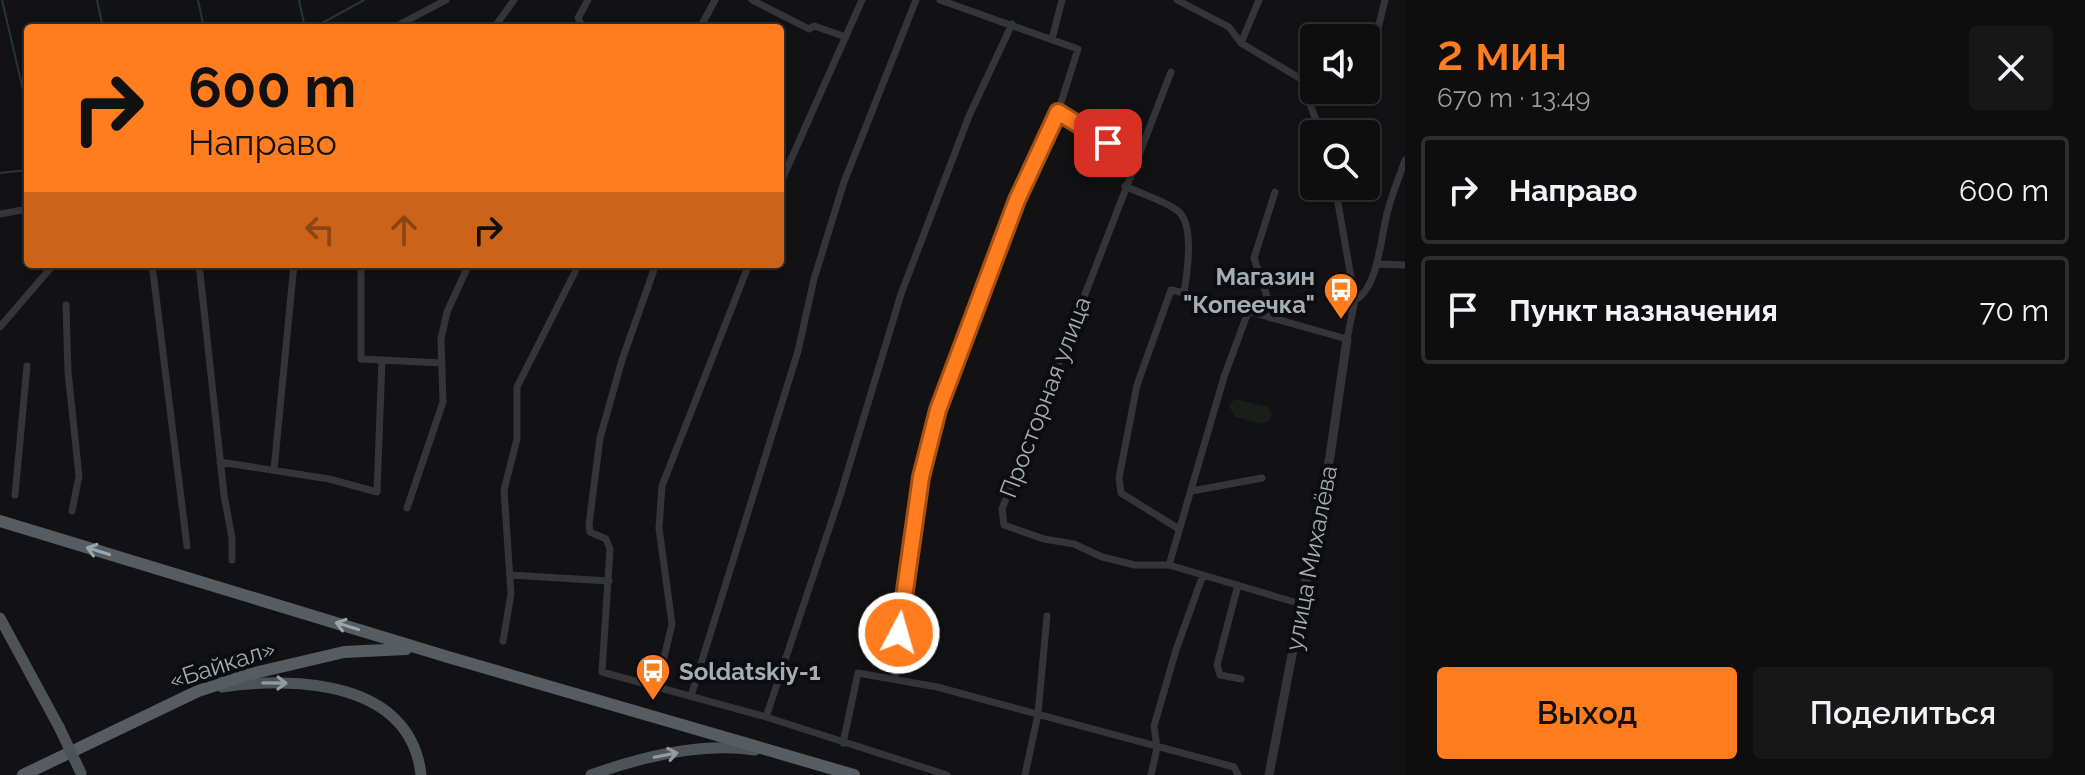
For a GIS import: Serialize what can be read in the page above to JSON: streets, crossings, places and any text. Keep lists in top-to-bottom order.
{
  "streets": {
    "highway": ["«Байкал»"],
    "street": ["Просторная улица", "улица Михалёва"]
  },
  "crossings": [
    ["Просторная улица", "улица Михалёва"]
  ],
  "places": {
    "bus stop": ["Магазин \"Копеечка\"", "Soldatskiy-1"]
  },
  "page": {
    "heading": ["2 мин", "670 m · 13:49"],
    "turn": ["600 m", "Направо"],
    "list": [
      {
        "name": "Направо",
        "value": "600 m"
      },
      {
        "name": "Пункт назначения",
        "value": "70 m"
      }
    ],
    "buttons": ["Выход", "Поделиться"]
  }
}
